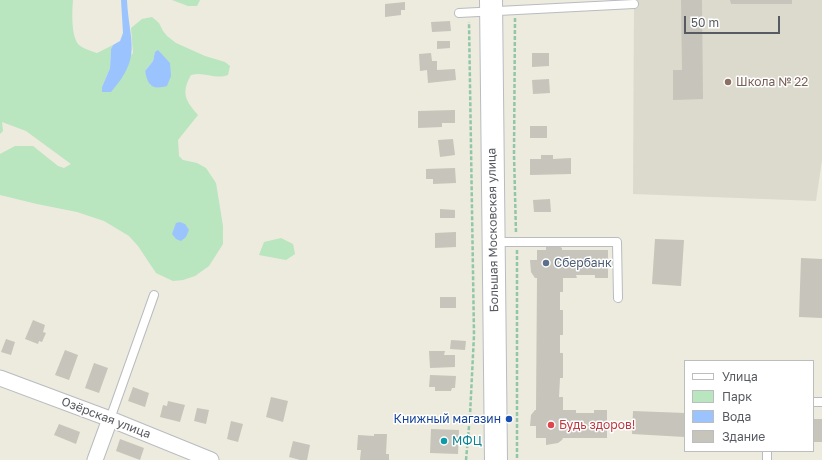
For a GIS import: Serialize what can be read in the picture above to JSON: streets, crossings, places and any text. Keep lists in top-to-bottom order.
{
  "streets": {
    "main road": ["Большая Московская улица"],
    "street": ["Озёрская улица"]
  },
  "places": [
    "Школа № 22",
    "Сбербанк",
    "Книжный магазин",
    "Будь здоров!",
    "МФЦ"
  ],
  "legend": [
    "Улица",
    "Парк",
    "Вода",
    "Здание"
  ],
  "scale_bar": "50 m"
}
